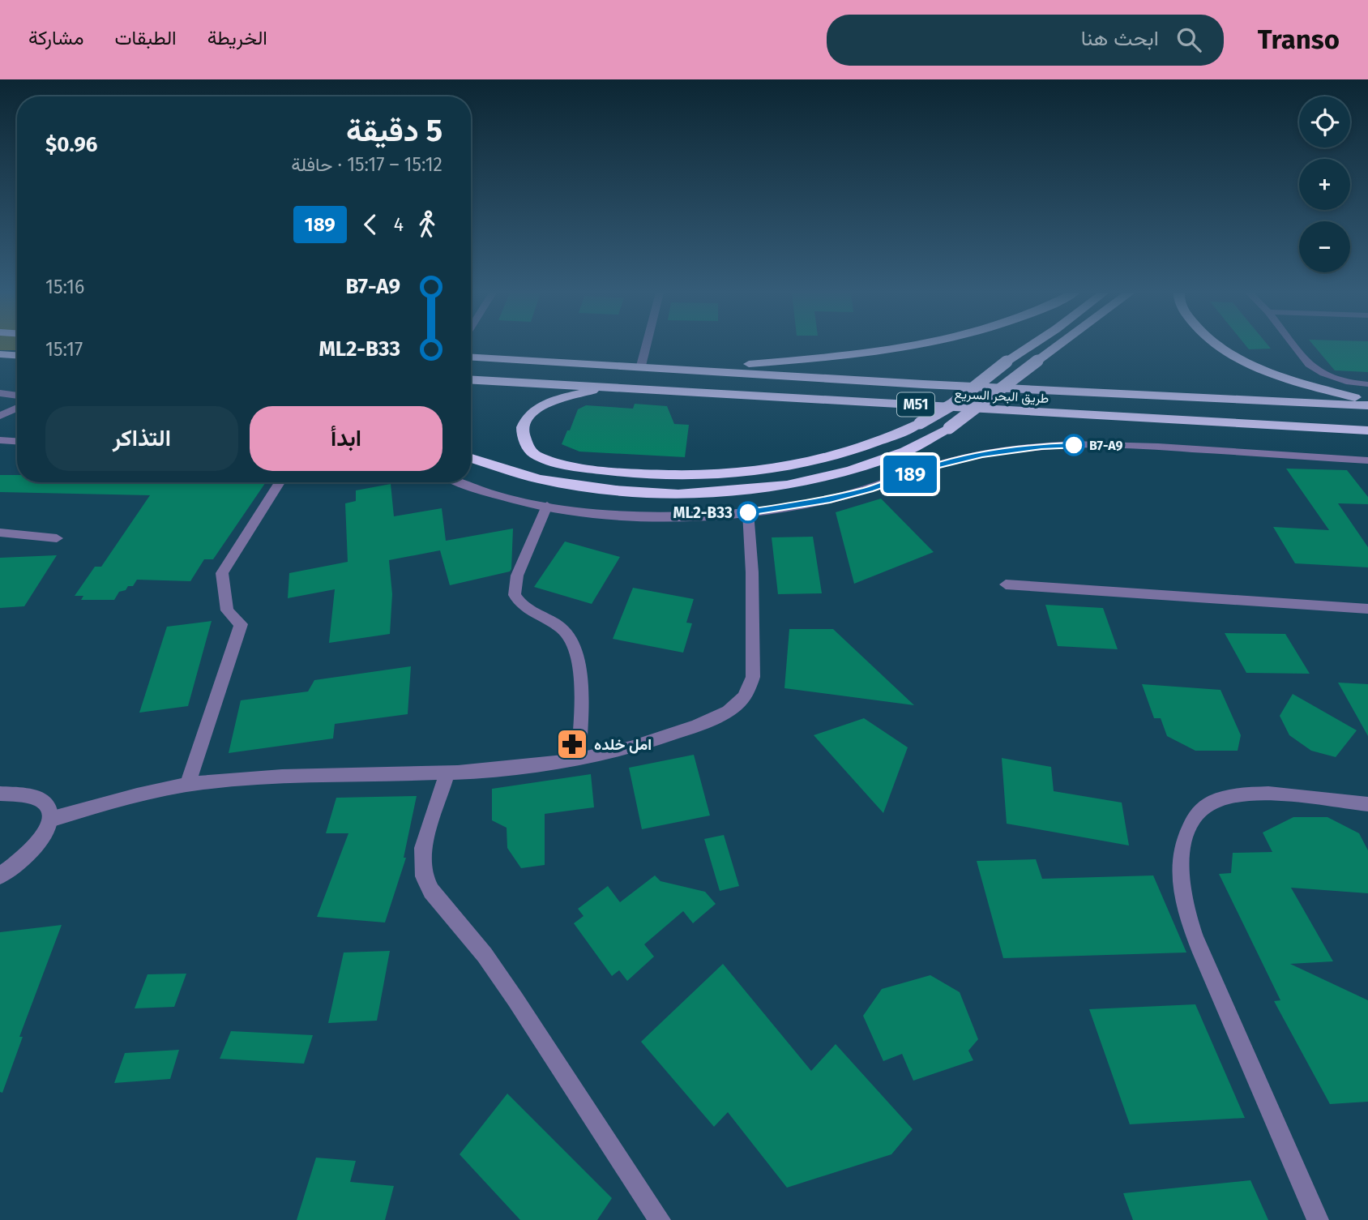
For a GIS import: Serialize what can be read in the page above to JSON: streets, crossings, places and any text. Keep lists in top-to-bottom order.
{
  "streets": {
    "highway": ["طريق البحر السريع", "M51"]
  },
  "places": {
    "other": ["B7-A9", "ML2-B33"],
    "pharmacy": ["امل خلده"]
  },
  "lines": ["bus line 189"],
  "page": {
    "header": "Transo",
    "search": "ابحث هنا",
    "nav": ["الخريطة", "الطبقات", "مشاركة"],
    "on_map": "189",
    "map_buttons": ["+", "−"],
    "heading": ["5 دقيقة", "15:12 – 15:17 · حافلة", "$0.96"],
    "legs": ["4", "189"],
    "list": [
      {
        "name": "B7-A9",
        "value": "15:16"
      },
      {
        "name": "ML2-B33",
        "value": "15:17"
      }
    ],
    "buttons": ["ابدأ", "التذاكر"]
  }
}
